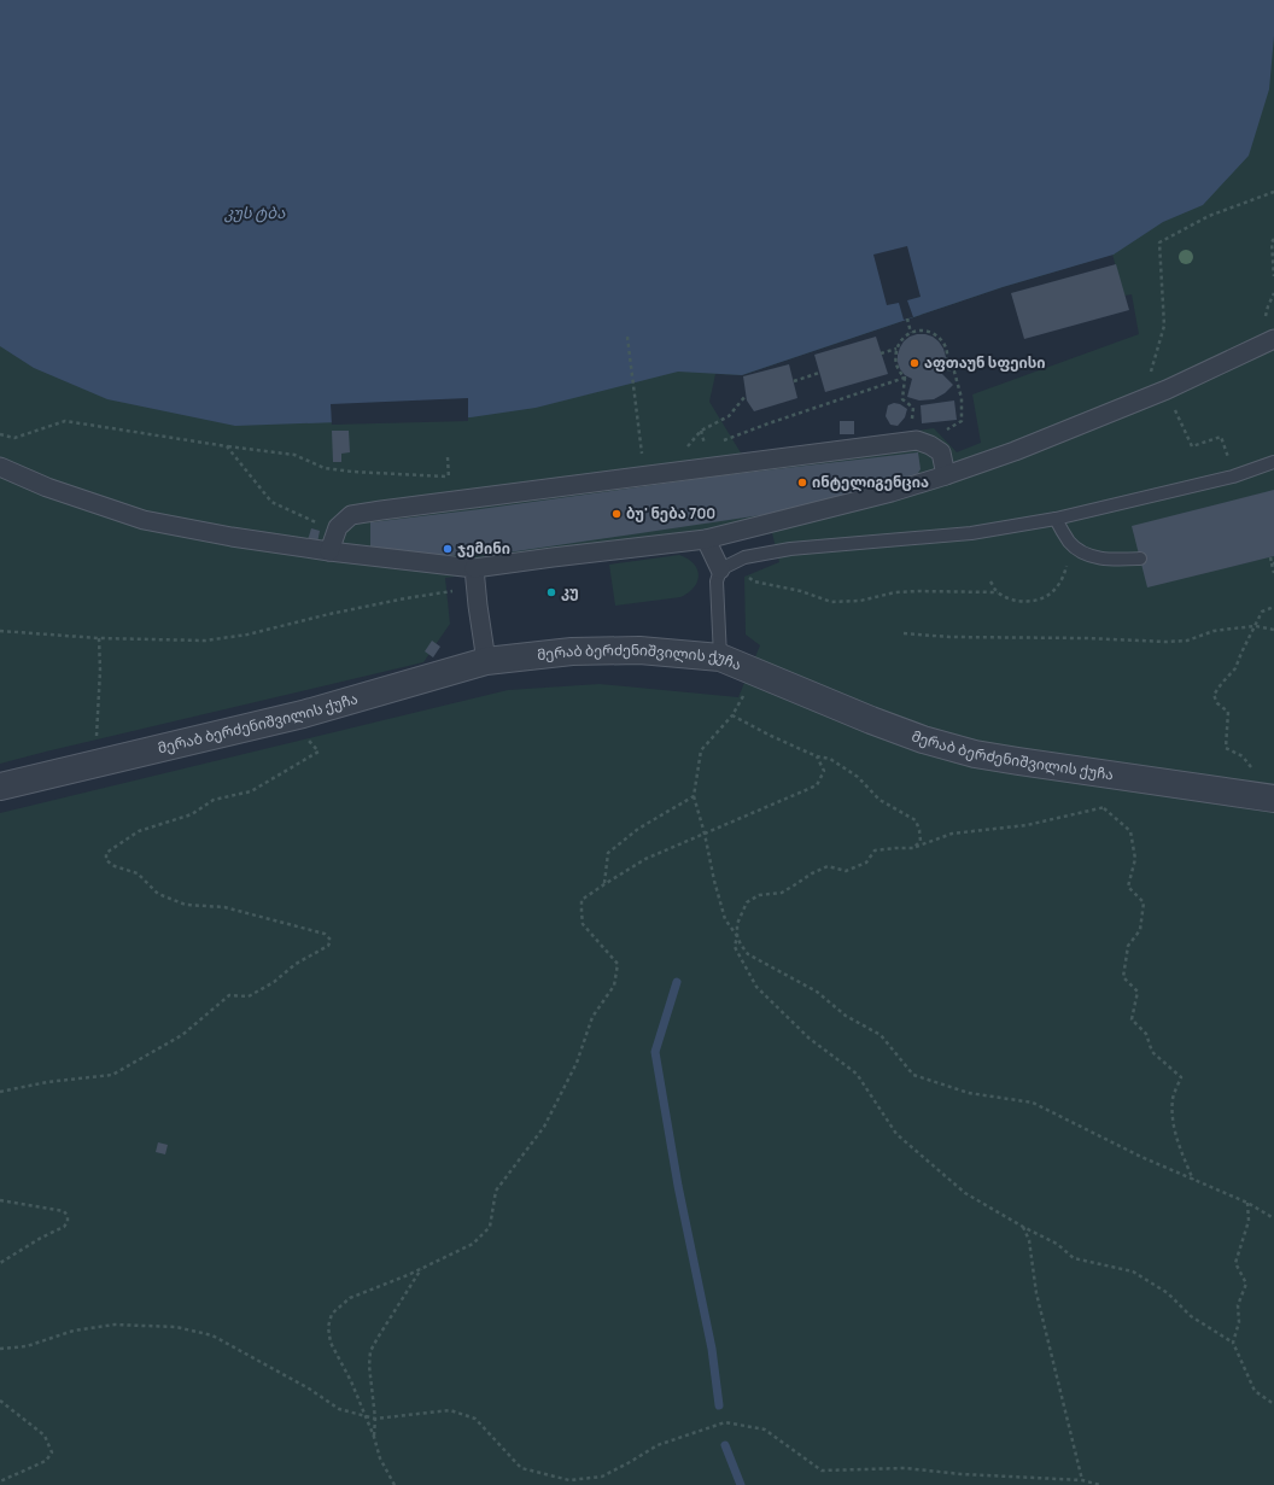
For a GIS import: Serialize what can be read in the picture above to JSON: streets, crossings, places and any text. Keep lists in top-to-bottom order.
{
  "streets": {
    "street": ["მერაბ ბერძენიშვილის ქუჩა"]
  },
  "water": ["კუს ტბა"],
  "places": [
    "აფთაუნ სფეისი",
    "ინტელიგენცია",
    "ბუ' ნება 700",
    "ჯემინი",
    "კუ"
  ]
}
